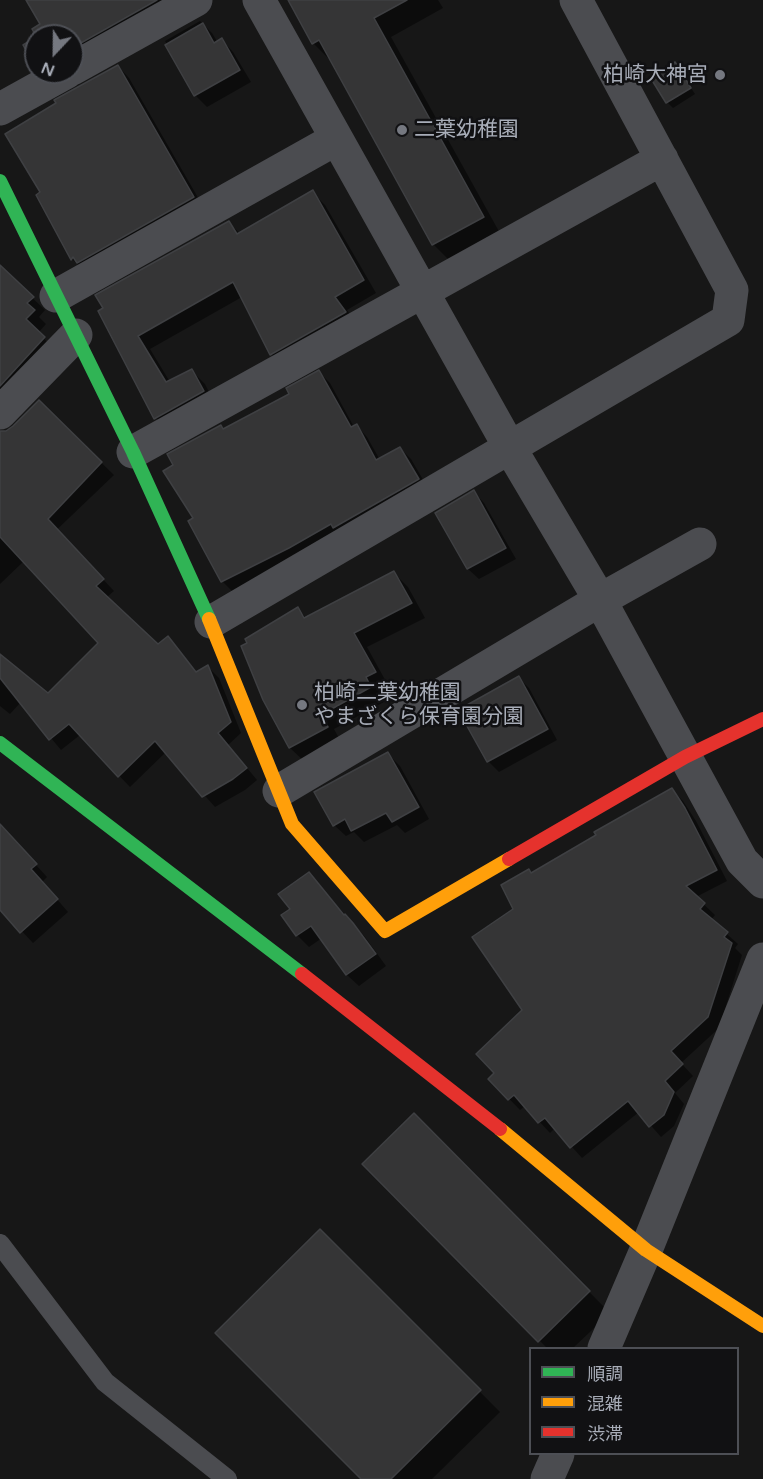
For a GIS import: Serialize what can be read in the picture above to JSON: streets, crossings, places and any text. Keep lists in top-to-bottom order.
{
  "places": ["柏崎大神宮", "二葉幼稚園", "柏崎二葉幼稚園 やまざくら保育園分園"],
  "legend": ["順調", "混雑", "渋滞"],
  "north": "bottom"
}
